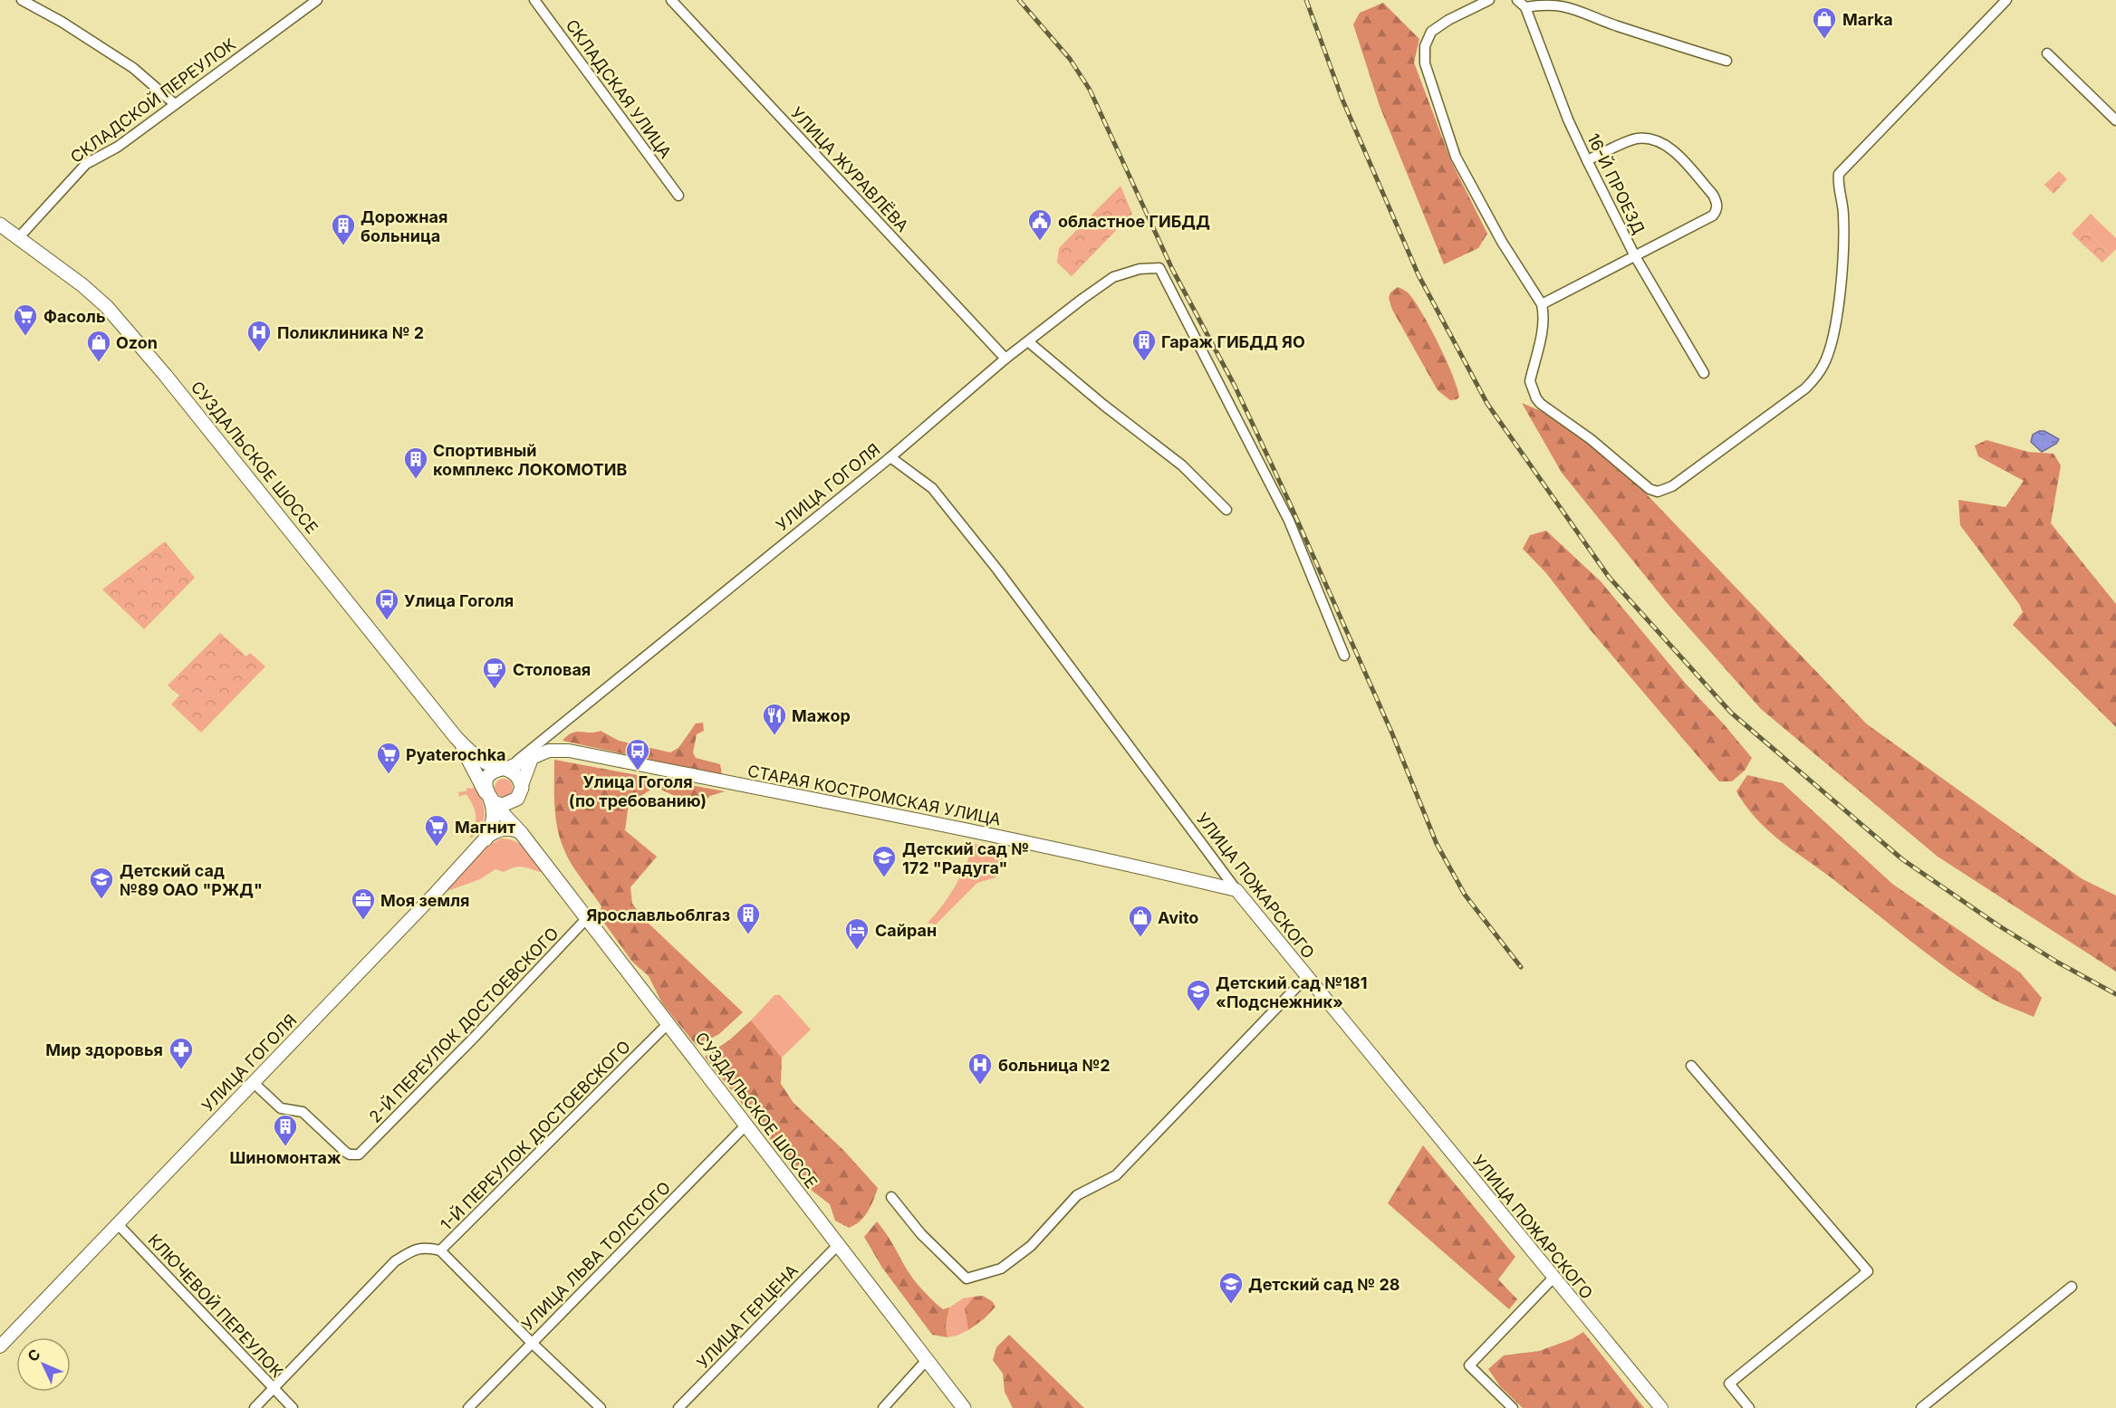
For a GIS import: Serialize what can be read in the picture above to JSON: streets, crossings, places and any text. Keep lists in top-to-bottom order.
{
  "streets": {
    "main road": ["СУЗДАЛЬСКОЕ ШОССЕ"],
    "street": [
      "СКЛАДСКАЯ УЛИЦА",
      "СКЛАДСКОЙ ПЕРЕУЛОК",
      "УЛИЦА ЖУРАВЛЁВА",
      "16-Й ПРОЕЗД",
      "УЛИЦА ГОГОЛЯ",
      "СТАРАЯ КОСТРОМСКАЯ УЛИЦА",
      "УЛИЦА ПОЖАРСКОГО",
      "2-Й ПЕРЕУЛОК ДОСТОЕВСКОГО",
      "1-Й ПЕРЕУЛОК ДОСТОЕВСКОГО",
      "УЛИЦА ЛЬВА ТОЛСТОГО",
      "КЛЮЧЕВОЙ ПЕРЕУЛОК",
      "УЛИЦА ГЕРЦЕНА"
    ]
  },
  "crossings": [
    ["СКЛАДСКОЙ ПЕРЕУЛОК", "СУЗДАЛЬСКОЕ ШОССЕ"],
    ["УЛИЦА ЖУРАВЛЁВА", "УЛИЦА ГОГОЛЯ"],
    ["СУЗДАЛЬСКОЕ ШОССЕ", "УЛИЦА ГОГОЛЯ"],
    ["СУЗДАЛЬСКОЕ ШОССЕ", "СТАРАЯ КОСТРОМСКАЯ УЛИЦА"],
    ["СУЗДАЛЬСКОЕ ШОССЕ", "2-Й ПЕРЕУЛОК ДОСТОЕВСКОГО"],
    ["СУЗДАЛЬСКОЕ ШОССЕ", "1-Й ПЕРЕУЛОК ДОСТОЕВСКОГО"],
    ["СУЗДАЛЬСКОЕ ШОССЕ", "УЛИЦА ЛЬВА ТОЛСТОГО"],
    ["СУЗДАЛЬСКОЕ ШОССЕ", "УЛИЦА ГЕРЦЕНА"],
    ["УЛИЦА ГОГОЛЯ", "СТАРАЯ КОСТРОМСКАЯ УЛИЦА"],
    ["УЛИЦА ГОГОЛЯ", "УЛИЦА ПОЖАРСКОГО"],
    ["УЛИЦА ГОГОЛЯ", "2-Й ПЕРЕУЛОК ДОСТОЕВСКОГО"],
    ["УЛИЦА ГОГОЛЯ", "КЛЮЧЕВОЙ ПЕРЕУЛОК"],
    ["СТАРАЯ КОСТРОМСКАЯ УЛИЦА", "УЛИЦА ПОЖАРСКОГО"],
    ["1-Й ПЕРЕУЛОК ДОСТОЕВСКОГО", "КЛЮЧЕВОЙ ПЕРЕУЛОК"]
  ],
  "places": {
    "shop": ["Marka", "Ozon", "Avito"],
    "public building": ["областное ГИБДД"],
    "building": [
      "Дорожная больница",
      "Гараж ГИБДД ЯО",
      "Спортивный комплекс ЛОКОМОТИВ",
      "Ярославльоблгаз",
      "Шиномонтаж"
    ],
    "supermarket": ["Фасоль", "Pyaterochka", "Магнит"],
    "hospital": ["Поликлиника № 2", "больница №2"],
    "bus stop": ["Улица Гоголя", "Улица Гоголя (по требованию)"],
    "cafe": ["Столовая"],
    "restaurant": ["Мажор"],
    "school or university": [
      "Детский сад № 172 \"Радуга\"",
      "Детский сад №89 ОАО \"РЖД\"",
      "Детский сад №181 «Подснежник»",
      "Детский сад № 28"
    ],
    "office": ["Моя земля"],
    "hotel": ["Сайран"],
    "pharmacy": ["Мир здоровья"]
  },
  "north": "top left"
}
